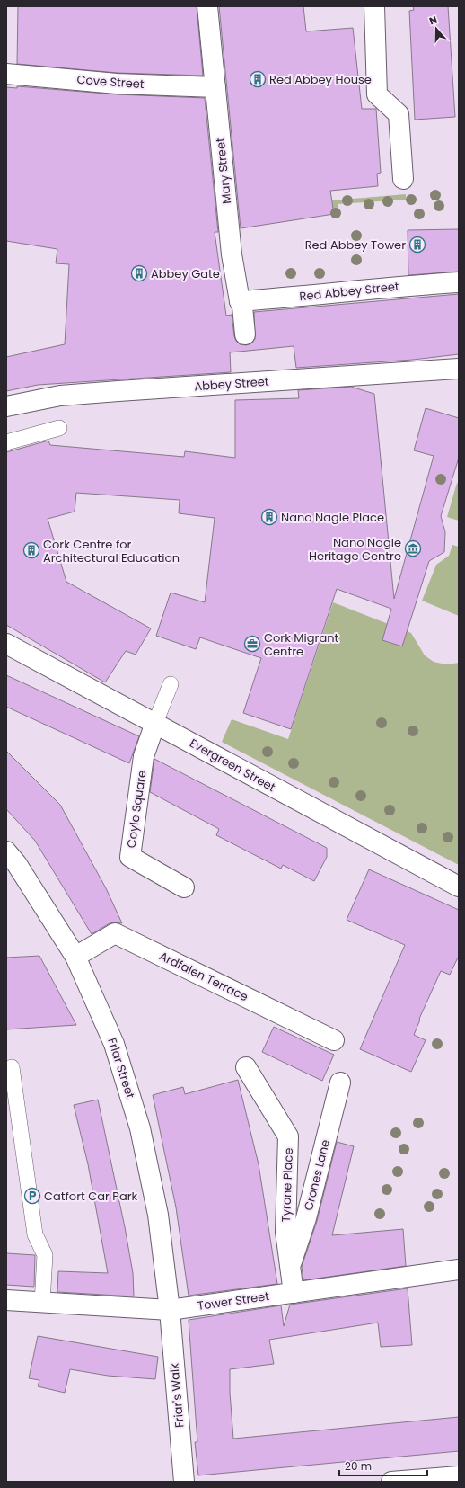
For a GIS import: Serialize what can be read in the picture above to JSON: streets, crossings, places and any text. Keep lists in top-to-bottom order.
{
  "streets": {
    "street": [
      "Cove Street",
      "Mary Street",
      "Red Abbey Street",
      "Abbey Street",
      "Evergreen Street",
      "Coyle Square",
      "Ardfalen Terrace",
      "Friar Street",
      "Crones Lane",
      "Tyrone Place",
      "Tower Street",
      "Friar's Walk"
    ]
  },
  "crossings": [
    ["Cove Street", "Mary Street"],
    ["Mary Street", "Red Abbey Street"],
    ["Evergreen Street", "Coyle Square"],
    ["Ardfalen Terrace", "Friar Street"],
    ["Friar Street", "Tower Street"],
    ["Friar Street", "Friar's Walk"],
    ["Crones Lane", "Tyrone Place"],
    ["Tyrone Place", "Tower Street"],
    ["Tower Street", "Friar's Walk"]
  ],
  "places": {
    "building": [
      "Red Abbey House",
      "Red Abbey Tower",
      "Abbey Gate",
      "Nano Nagle Place",
      "Cork Centre for Architectural Education"
    ],
    "museum": ["Nano Nagle Heritage Centre"],
    "office": ["Cork Migrant Centre"],
    "parking": ["Catfort Car Park"]
  },
  "scale_bar": "20 m",
  "north": "top"
}
